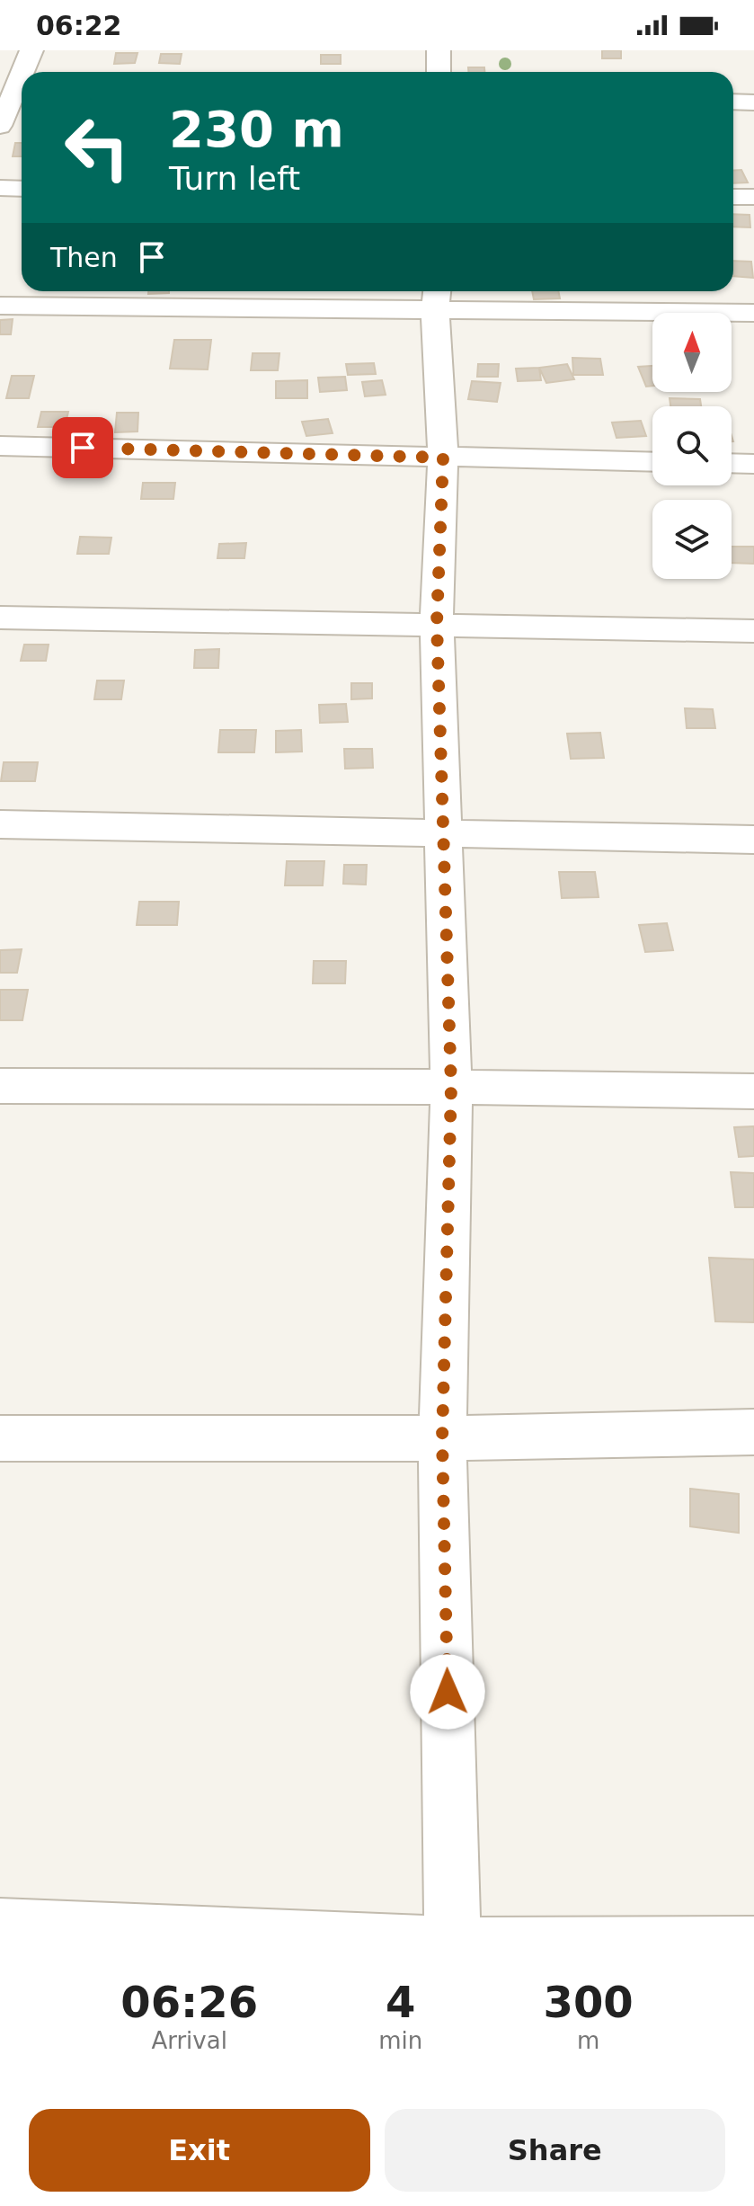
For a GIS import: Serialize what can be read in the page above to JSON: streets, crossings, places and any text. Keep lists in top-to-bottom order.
{
  "north": "top",
  "page": {
    "status": "06:22",
    "turn": ["230 m", "Turn left"],
    "then": "Then",
    "eta": [
      "06:26",
      "Arrival",
      "4",
      "min",
      "300",
      "m"
    ],
    "buttons": ["Exit", "Share"]
  }
}
